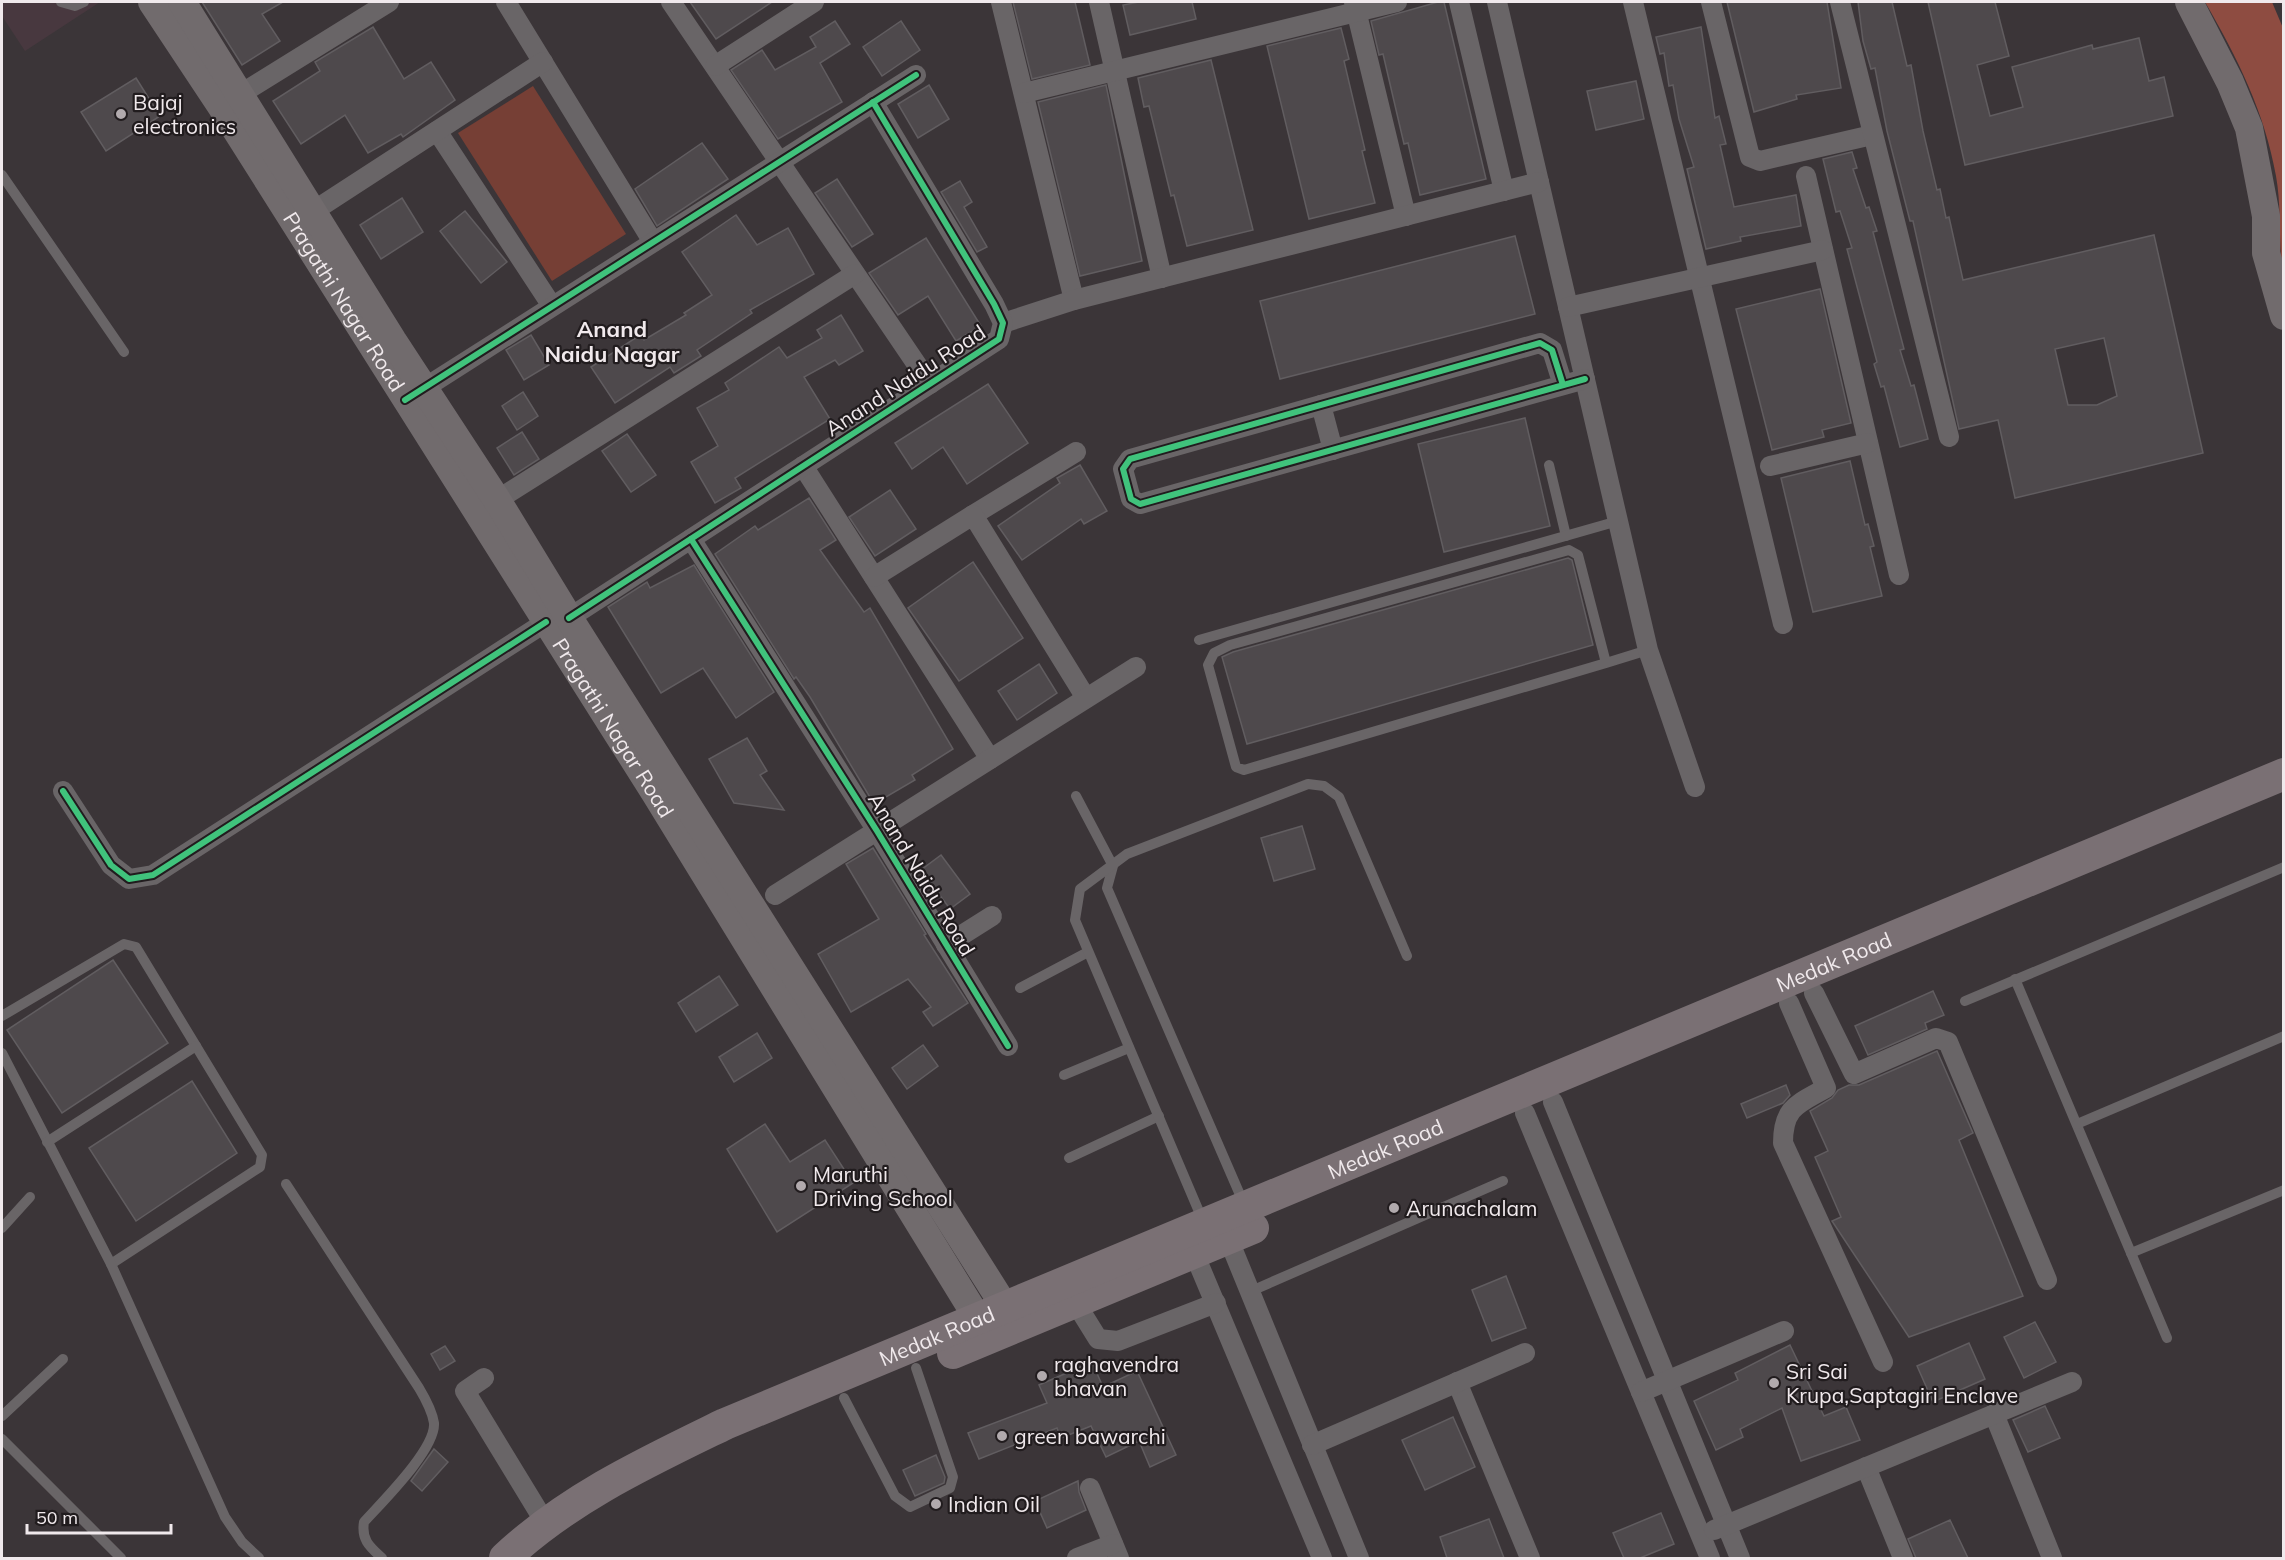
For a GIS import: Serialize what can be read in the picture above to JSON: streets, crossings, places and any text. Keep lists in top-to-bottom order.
{
  "streets": {
    "main road": ["Pragathi Nagar Road", "Medak Road"],
    "street": ["Anand Naidu Road"]
  },
  "crossings": [
    ["Pragathi Nagar Road", "Anand Naidu Road"],
    ["Pragathi Nagar Road", "Medak Road"]
  ],
  "districts": ["Anand Naidu Nagar"],
  "places": [
    "Bajaj electronics",
    "Maruthi Driving School",
    "Arunachalam",
    "raghavendra bhavan",
    "Sri Sai Krupa,Saptagiri Enclave",
    "green bawarchi",
    "Indian Oil"
  ],
  "scale_bar": "50 m"
}
